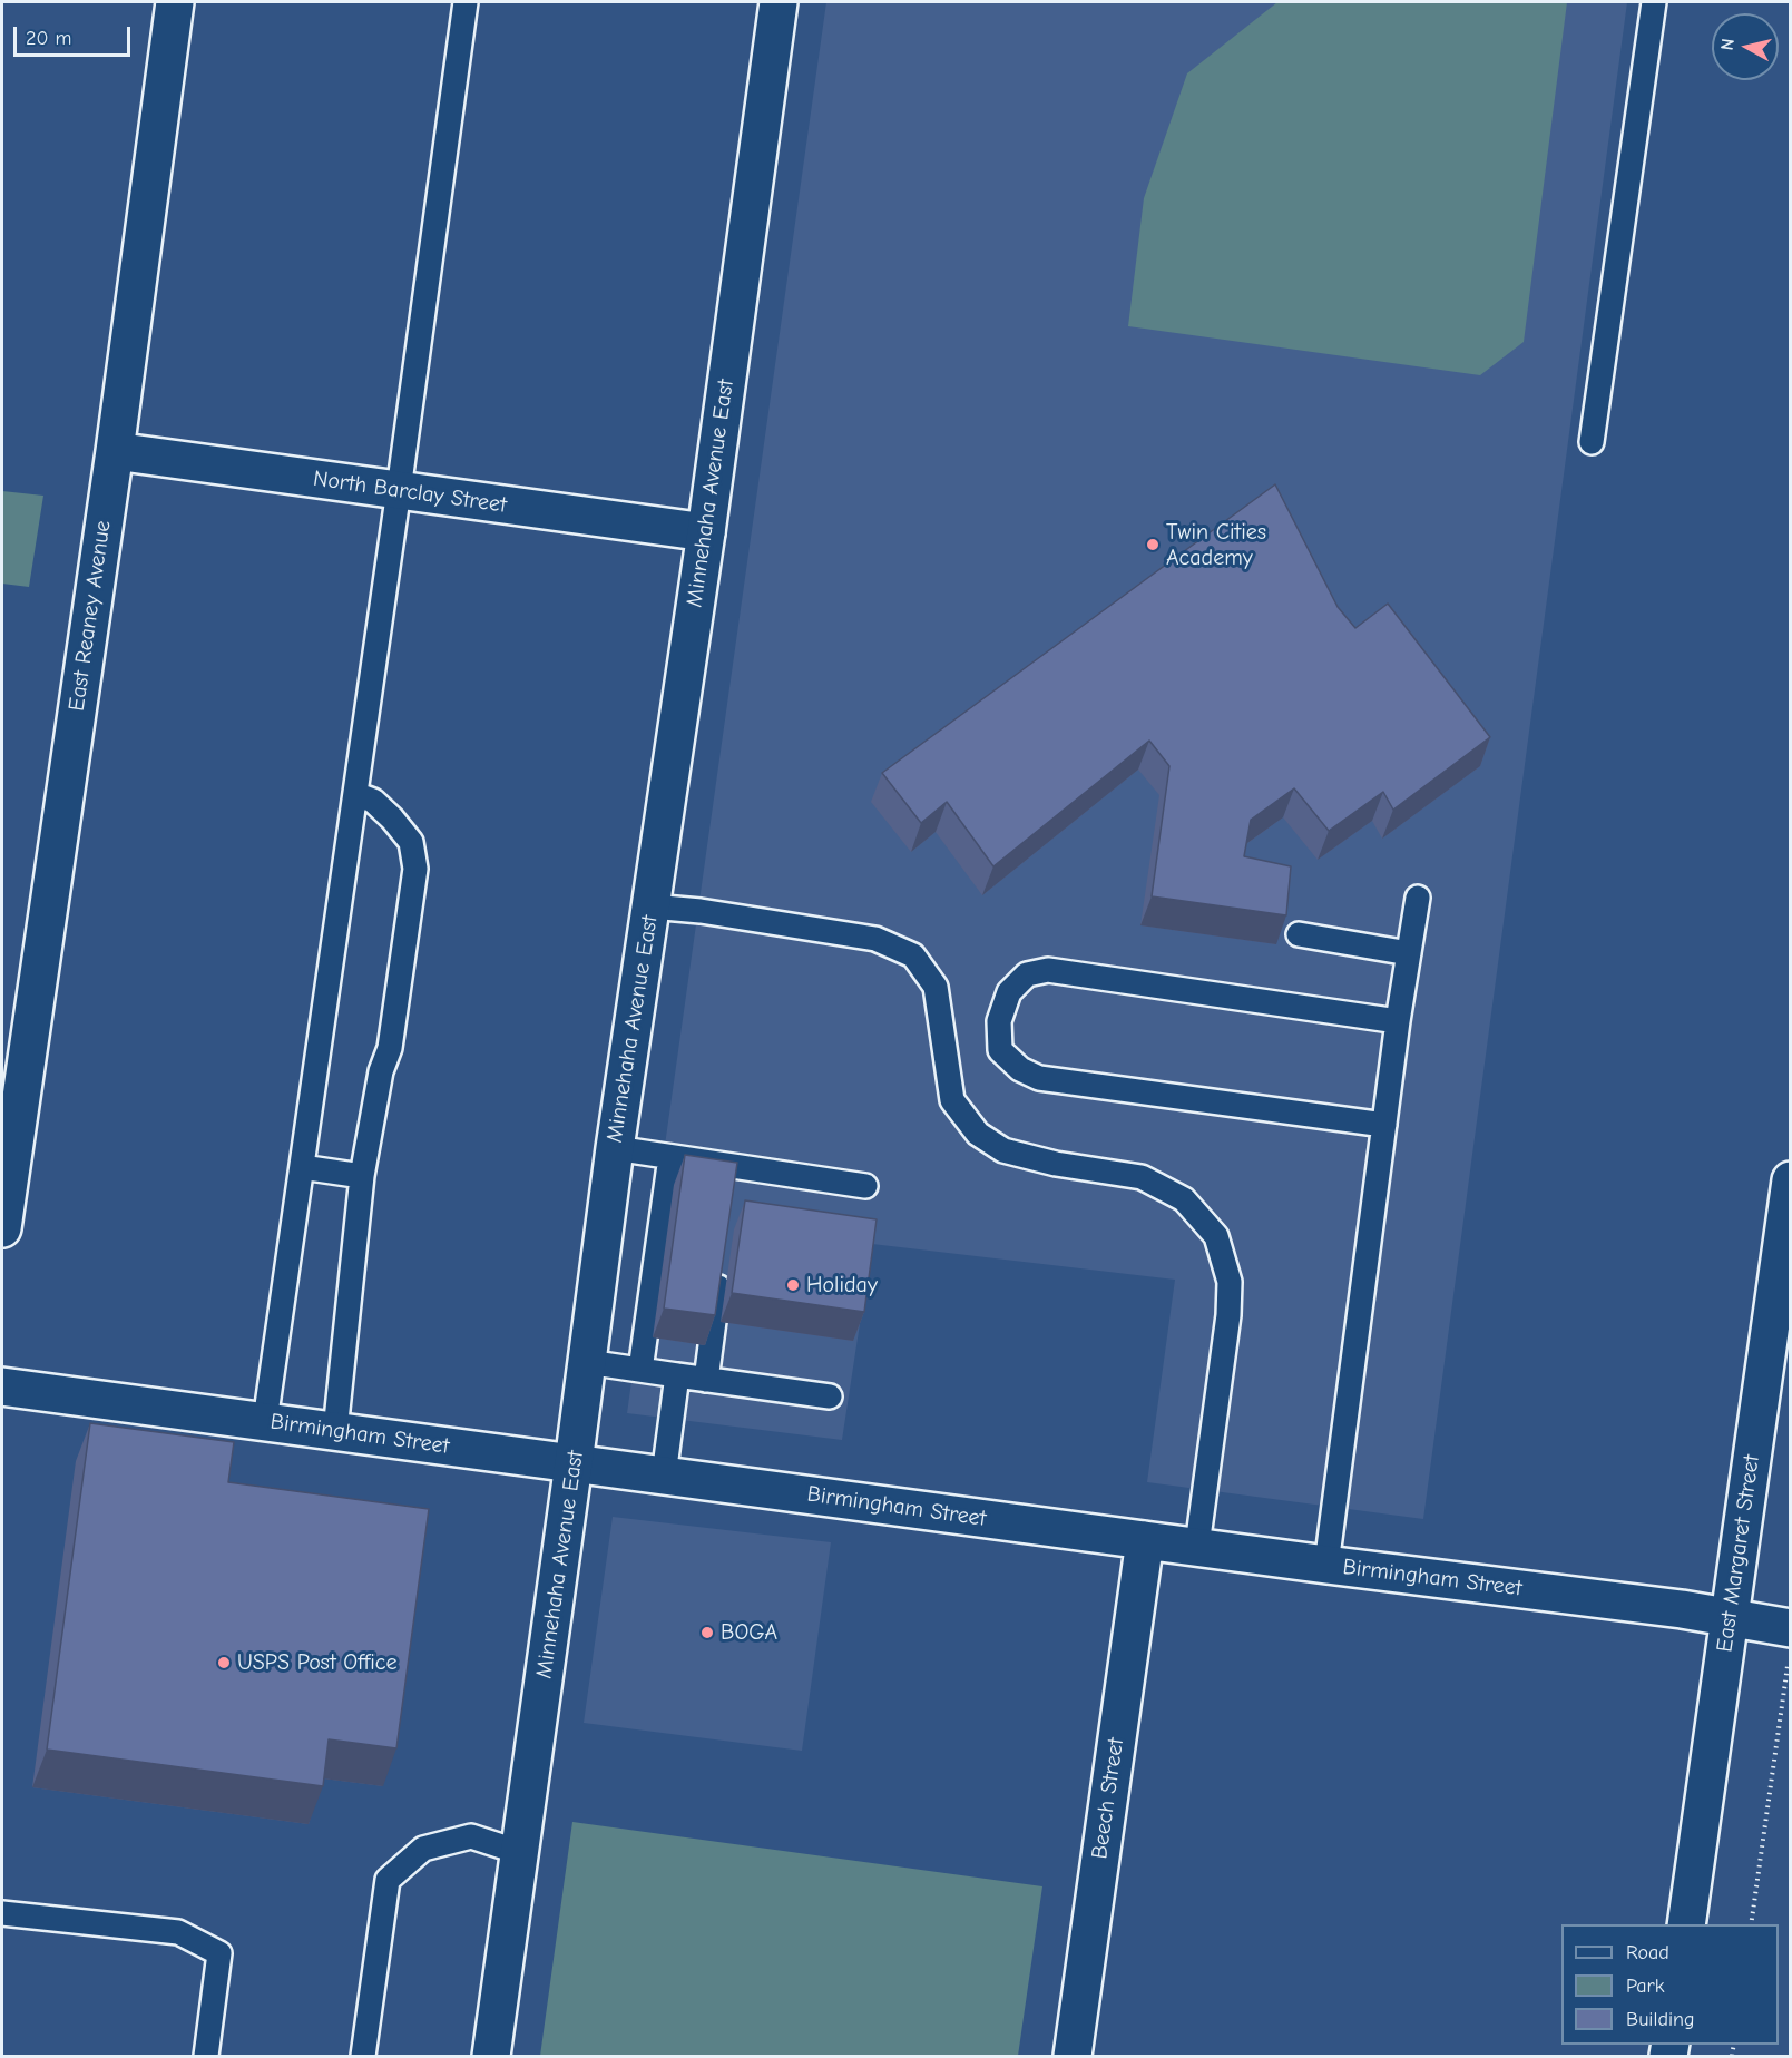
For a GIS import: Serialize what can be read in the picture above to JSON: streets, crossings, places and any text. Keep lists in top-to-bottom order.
{
  "streets": {
    "street": [
      "North Barclay Street",
      "Minnehaha Avenue East",
      "East Reaney Avenue",
      "Birmingham Street",
      "East Margaret Street",
      "Beech Street"
    ]
  },
  "crossings": [
    ["North Barclay Street", "Minnehaha Avenue East"],
    ["North Barclay Street", "East Reaney Avenue"],
    ["Minnehaha Avenue East", "Birmingham Street"],
    ["Birmingham Street", "East Margaret Street"],
    ["Birmingham Street", "Beech Street"]
  ],
  "places": [
    "Twin Cities Academy",
    "Holiday",
    "BOGA",
    "USPS Post Office"
  ],
  "legend": ["Road", "Park", "Building"],
  "scale_bar": "20 m",
  "north": "left"
}
